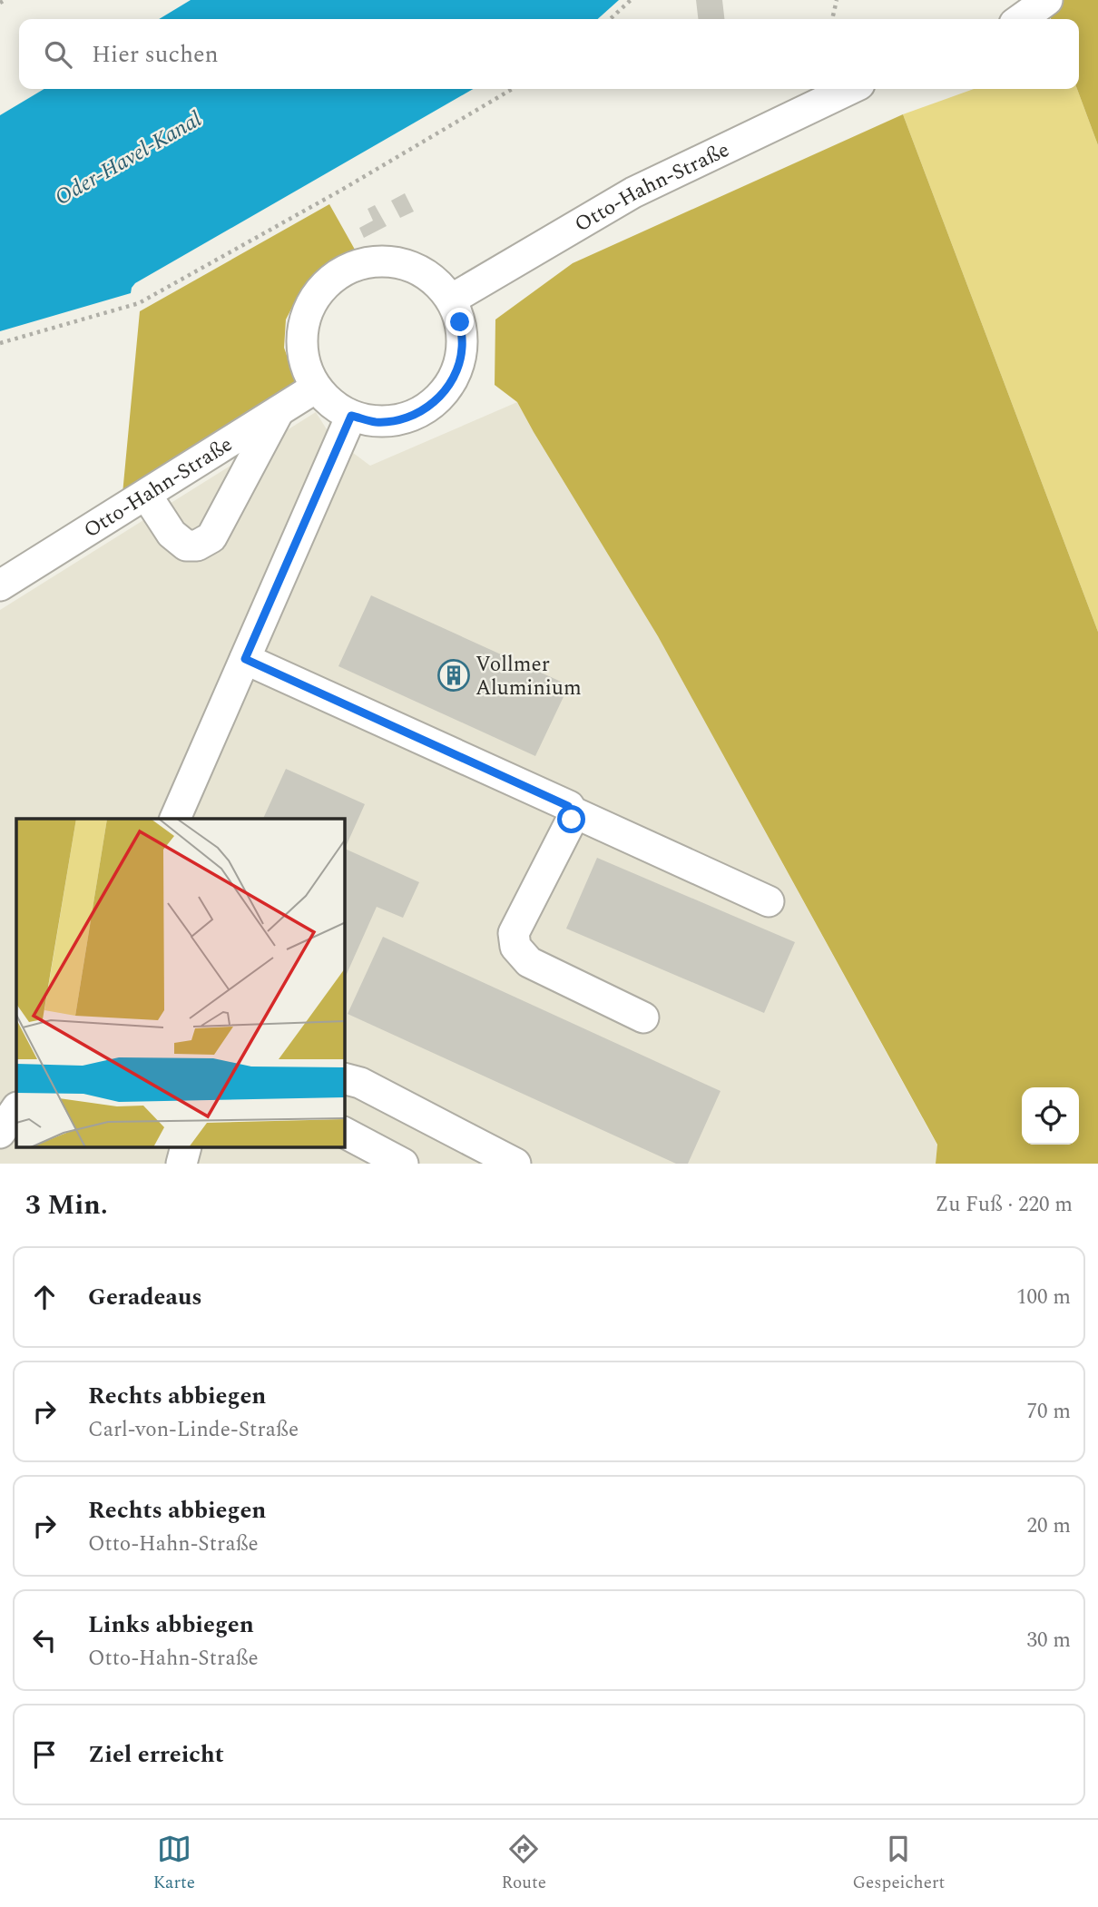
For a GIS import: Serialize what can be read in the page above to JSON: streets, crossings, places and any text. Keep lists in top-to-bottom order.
{
  "streets": {
    "street": ["Otto-Hahn-Straße"]
  },
  "water": ["Oder-Havel-Kanal"],
  "places": {
    "building": ["Vollmer Aluminium"]
  },
  "page": {
    "search": "Hier suchen",
    "heading": ["3 Min.", "Zu Fuß · 220 m"],
    "list": [
      ["Geradeaus", "100 m"],
      ["Rechts abbiegen", "Carl-von-Linde-Straße", "70 m"],
      ["Rechts abbiegen", "Otto-Hahn-Straße", "20 m"],
      ["Links abbiegen", "Otto-Hahn-Straße", "30 m"],
      "Ziel erreicht"
    ],
    "nav": ["Karte", "Route", "Gespeichert"]
  }
}
